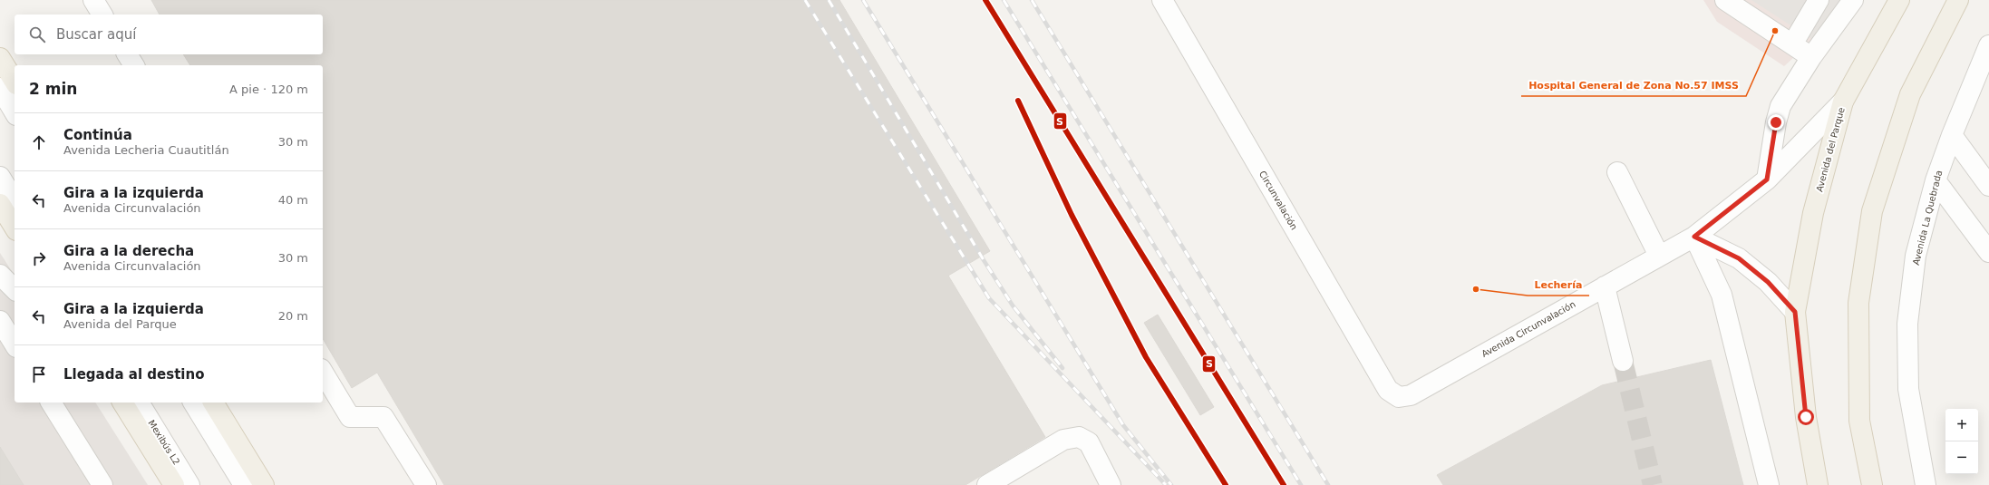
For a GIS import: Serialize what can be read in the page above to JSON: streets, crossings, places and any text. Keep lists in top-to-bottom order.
{
  "streets": {
    "main road": ["Avenida del Parque"],
    "street": [
      "Circunvalación",
      "Avenida La Quebrada",
      "Avenida Circunvalación",
      "Mexibús L2"
    ]
  },
  "crossings": [
    ["Avenida del Parque", "Avenida Circunvalación"],
    ["Circunvalación", "Avenida Circunvalación"]
  ],
  "places": ["Hospital General de Zona No.57 IMSS", "Lechería"],
  "lines": ["transit line S"],
  "page": {
    "search": "Buscar aquí",
    "heading": ["2 min", "A pie · 120 m"],
    "list": [
      ["Continúa", "Avenida Lecheria Cuautitlán", "30 m"],
      ["Gira a la izquierda", "Avenida Circunvalación", "40 m"],
      ["Gira a la derecha", "Avenida Circunvalación", "30 m"],
      ["Gira a la izquierda", "Avenida del Parque", "20 m"],
      "Llegada al destino"
    ],
    "map_buttons": ["+", "−"]
  }
}
